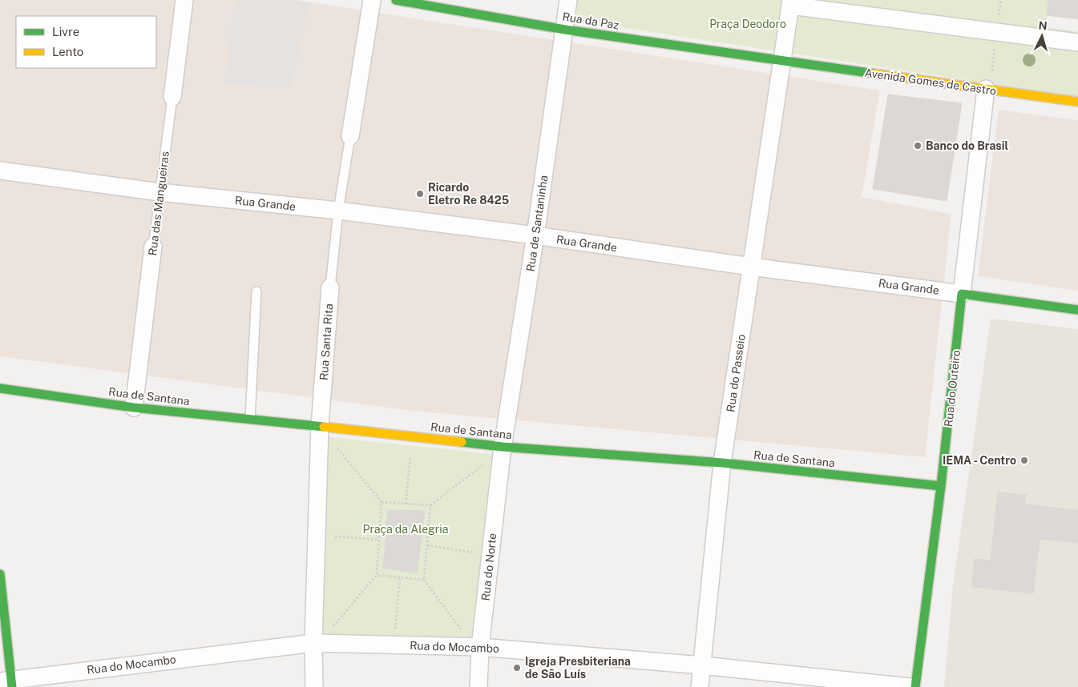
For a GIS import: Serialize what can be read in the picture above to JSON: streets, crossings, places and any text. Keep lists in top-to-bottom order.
{
  "streets": {
    "street": [
      "Rua da Paz",
      "Avenida Gomes de Castro",
      "Rua das Mangueiras",
      "Rua Grande",
      "Rua de Santaninha",
      "Rua Santa Rita",
      "Rua do Passeio",
      "Rua do Outeiro",
      "Rua de Santana",
      "Rua do Norte",
      "Rua do Mocambo"
    ]
  },
  "crossings": [
    ["Rua da Paz", "Avenida Gomes de Castro"],
    ["Rua da Paz", "Rua de Santaninha"],
    ["Rua da Paz", "Rua do Passeio"],
    ["Avenida Gomes de Castro", "Rua do Passeio"],
    ["Avenida Gomes de Castro", "Rua do Outeiro"],
    ["Rua das Mangueiras", "Rua Grande"],
    ["Rua das Mangueiras", "Rua de Santana"],
    ["Rua Grande", "Rua de Santaninha"],
    ["Rua Grande", "Rua Santa Rita"],
    ["Rua Grande", "Rua do Passeio"],
    ["Rua Grande", "Rua do Outeiro"],
    ["Rua de Santaninha", "Rua de Santana"],
    ["Rua de Santaninha", "Rua do Norte"],
    ["Rua Santa Rita", "Rua de Santana"],
    ["Rua Santa Rita", "Rua do Mocambo"],
    ["Rua do Passeio", "Rua de Santana"],
    ["Rua do Passeio", "Rua do Mocambo"],
    ["Rua do Outeiro", "Rua de Santana"],
    ["Rua de Santana", "Rua do Norte"],
    ["Rua do Norte", "Rua do Mocambo"]
  ],
  "parks": ["Praça Deodoro", "Praça da Alegria"],
  "places": [
    "Banco do Brasil",
    "Ricardo Eletro Re 8425",
    "IEMA - Centro",
    "Igreja Presbiteriana de São Luís"
  ],
  "legend": ["Livre", "Lento"],
  "north": "top"
}
